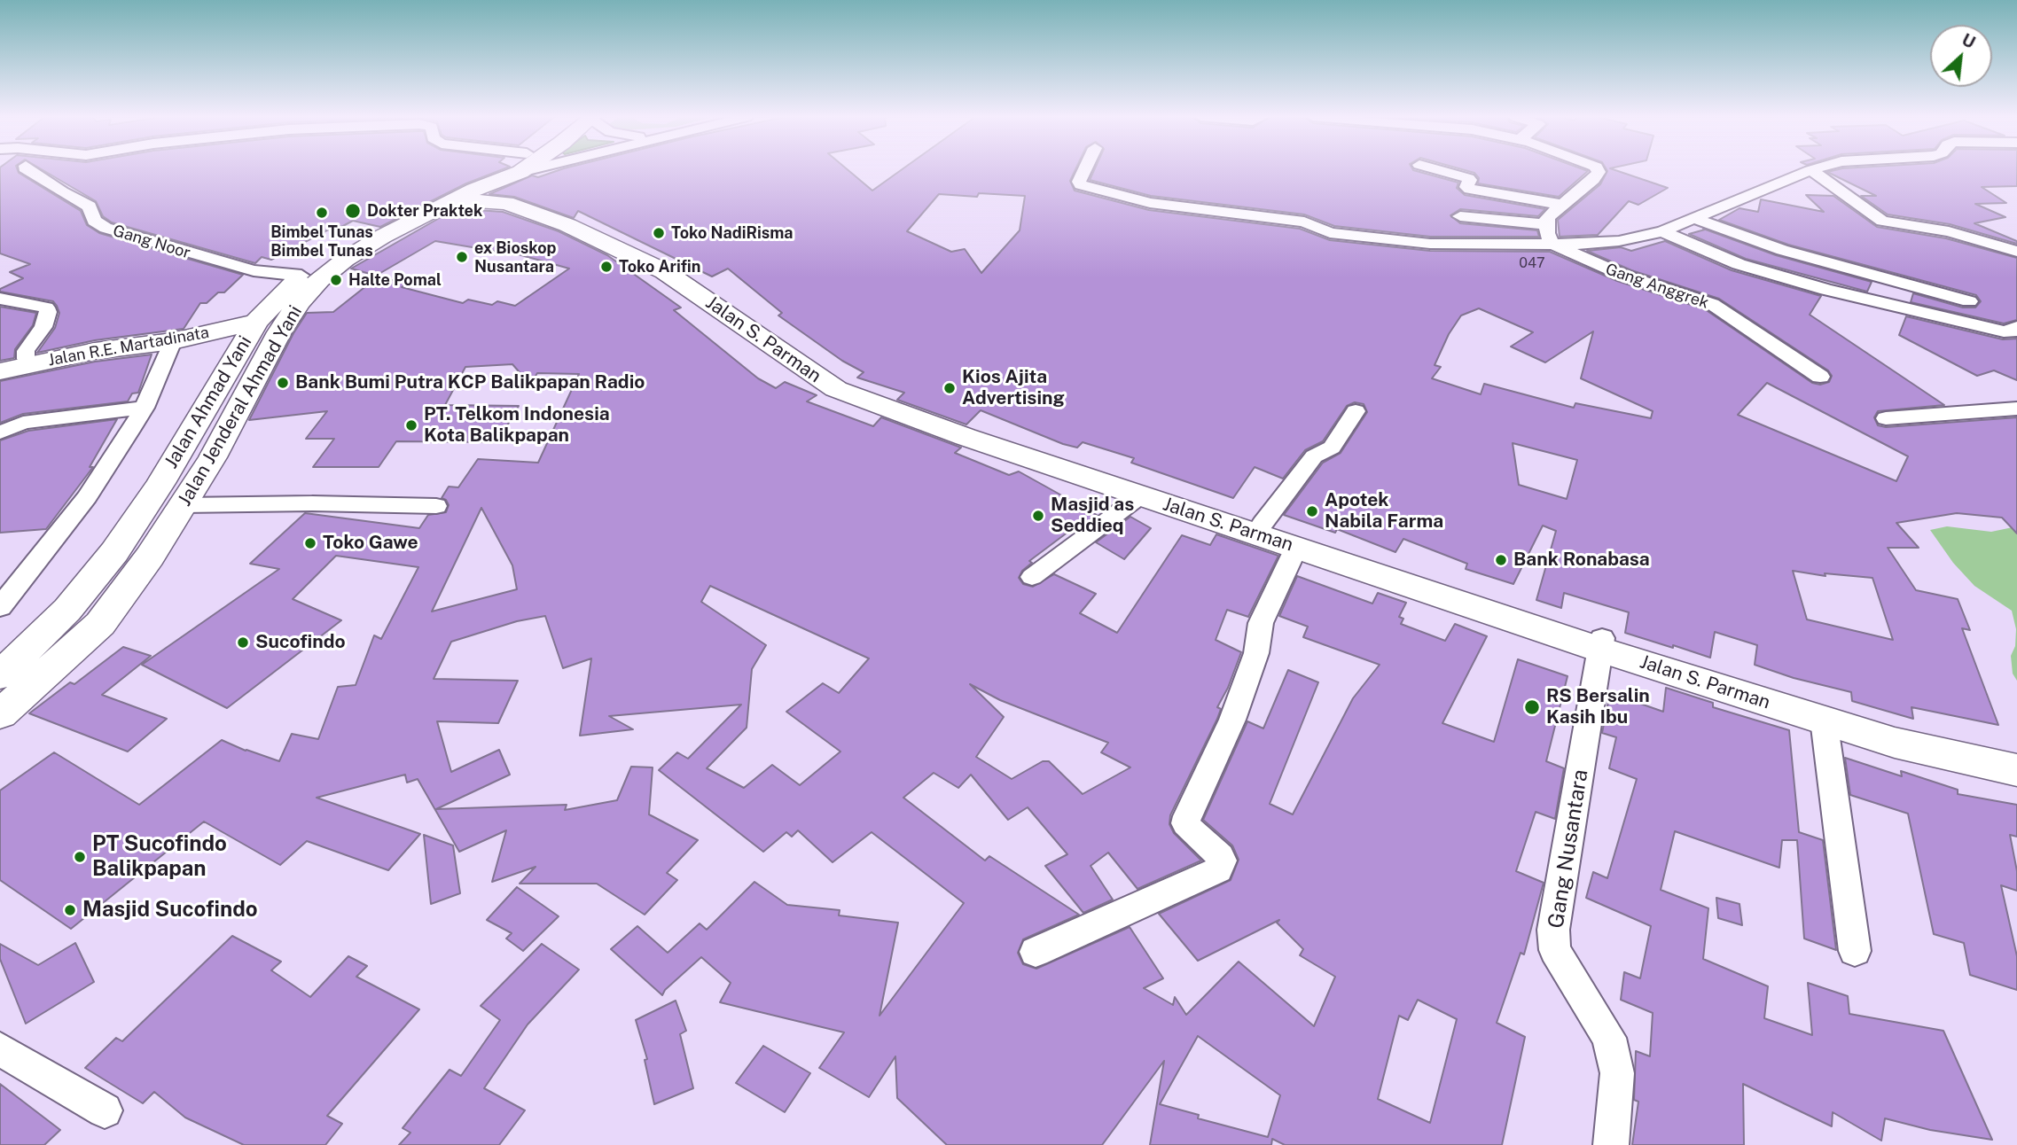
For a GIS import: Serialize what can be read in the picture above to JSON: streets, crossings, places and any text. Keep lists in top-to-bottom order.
{
  "streets": {
    "main road": [
      "Jalan S. Parman",
      "Jalan R.E. Martadinata",
      "Jalan Ahmad Yani",
      "Jalan Jenderal Ahmad Yani"
    ],
    "street": ["Gang Noor", "Gang Anggrek", "Gang Nusantara"]
  },
  "crossings": [
    ["Gang Noor", "Jalan Jenderal Ahmad Yani"],
    ["Jalan S. Parman", "Jalan Jenderal Ahmad Yani"],
    ["Jalan S. Parman", "Gang Nusantara"],
    ["Jalan R.E. Martadinata", "Jalan Ahmad Yani"],
    ["Jalan R.E. Martadinata", "Jalan Jenderal Ahmad Yani"],
    ["Jalan Ahmad Yani", "Jalan Jenderal Ahmad Yani"]
  ],
  "places": [
    "Dokter Praktek",
    "Bimbel Tunas Bimbel Tunas",
    "Toko NadiRisma",
    "ex Bioskop Nusantara",
    "Toko Arifin",
    "Halte Pomal",
    "Bank Bumi Putra KCP Balikpapan Radio",
    "Kios Ajita Advertising",
    "PT. Telkom Indonesia Kota Balikpapan",
    "Apotek Nabila Farma",
    "Masjid as Seddieq",
    "Toko Gawe",
    "Bank Ronabasa",
    "Sucofindo",
    "RS Bersalin Kasih Ibu",
    "PT Sucofindo Balikpapan",
    "Masjid Sucofindo"
  ],
  "house_numbers": ["047"],
  "north": "top right"
}
